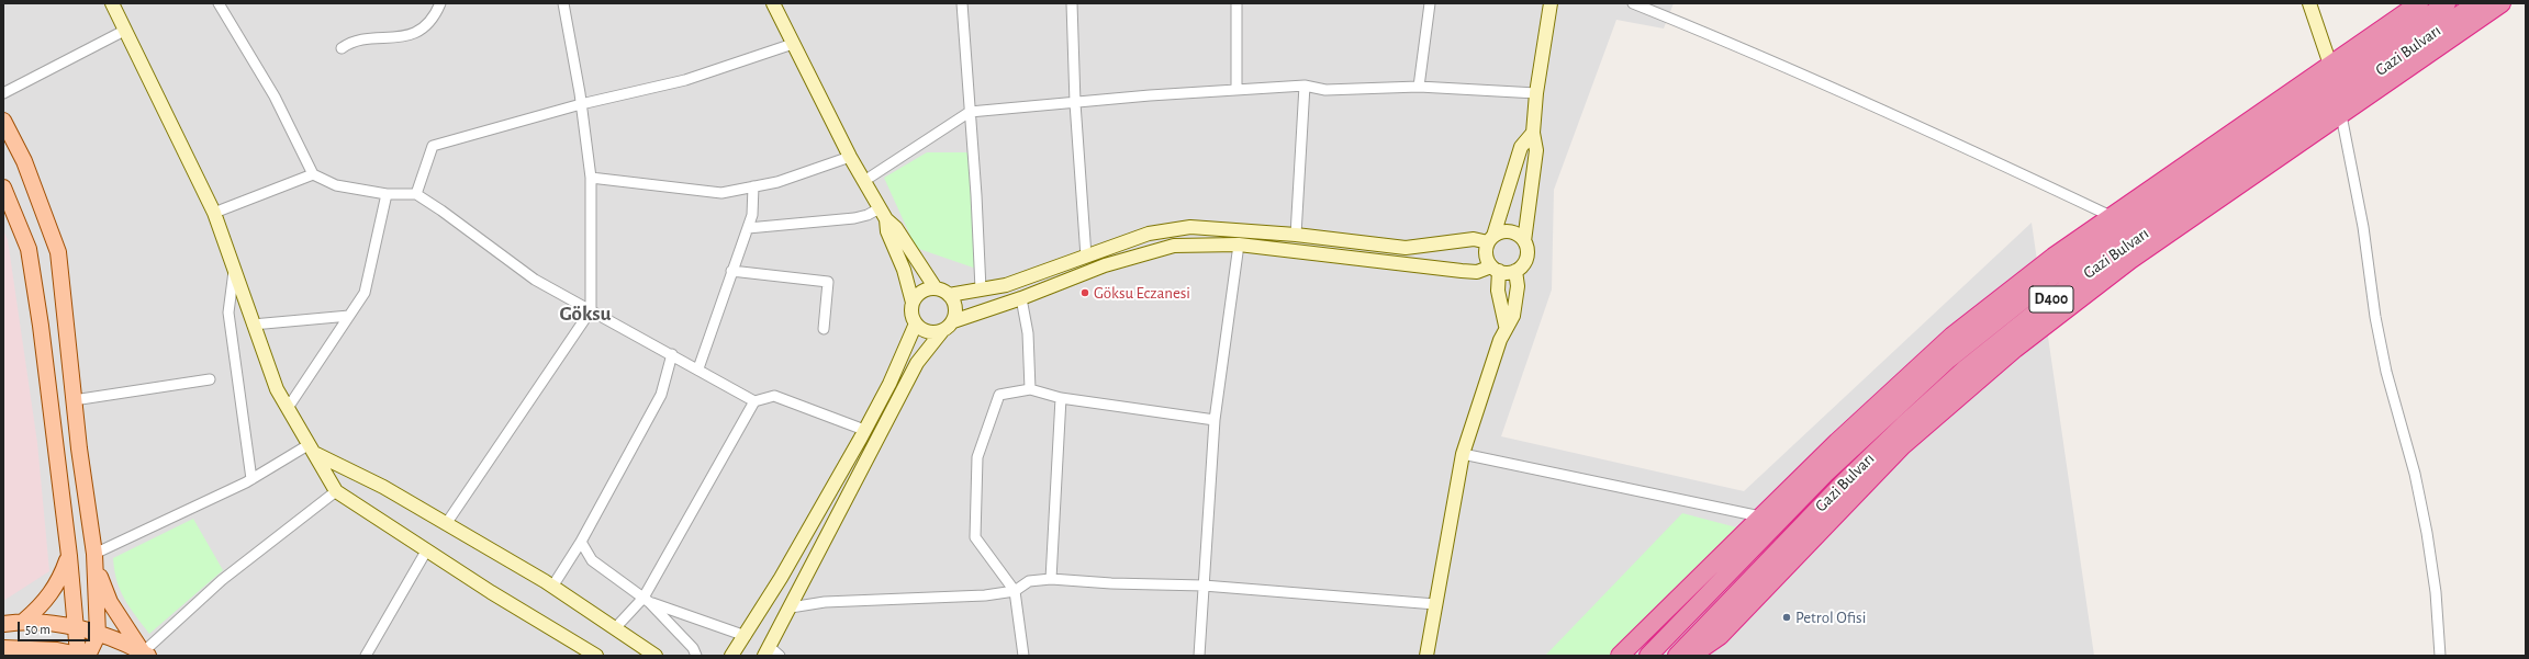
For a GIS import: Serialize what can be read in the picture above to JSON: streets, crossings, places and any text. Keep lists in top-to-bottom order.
{
  "streets": {
    "highway": ["Gazi Bulvarı", "D400"]
  },
  "districts": ["Göksu"],
  "places": ["Göksu Eczanesi", "Petrol Ofisi"],
  "scale_bar": "50 m"
}
